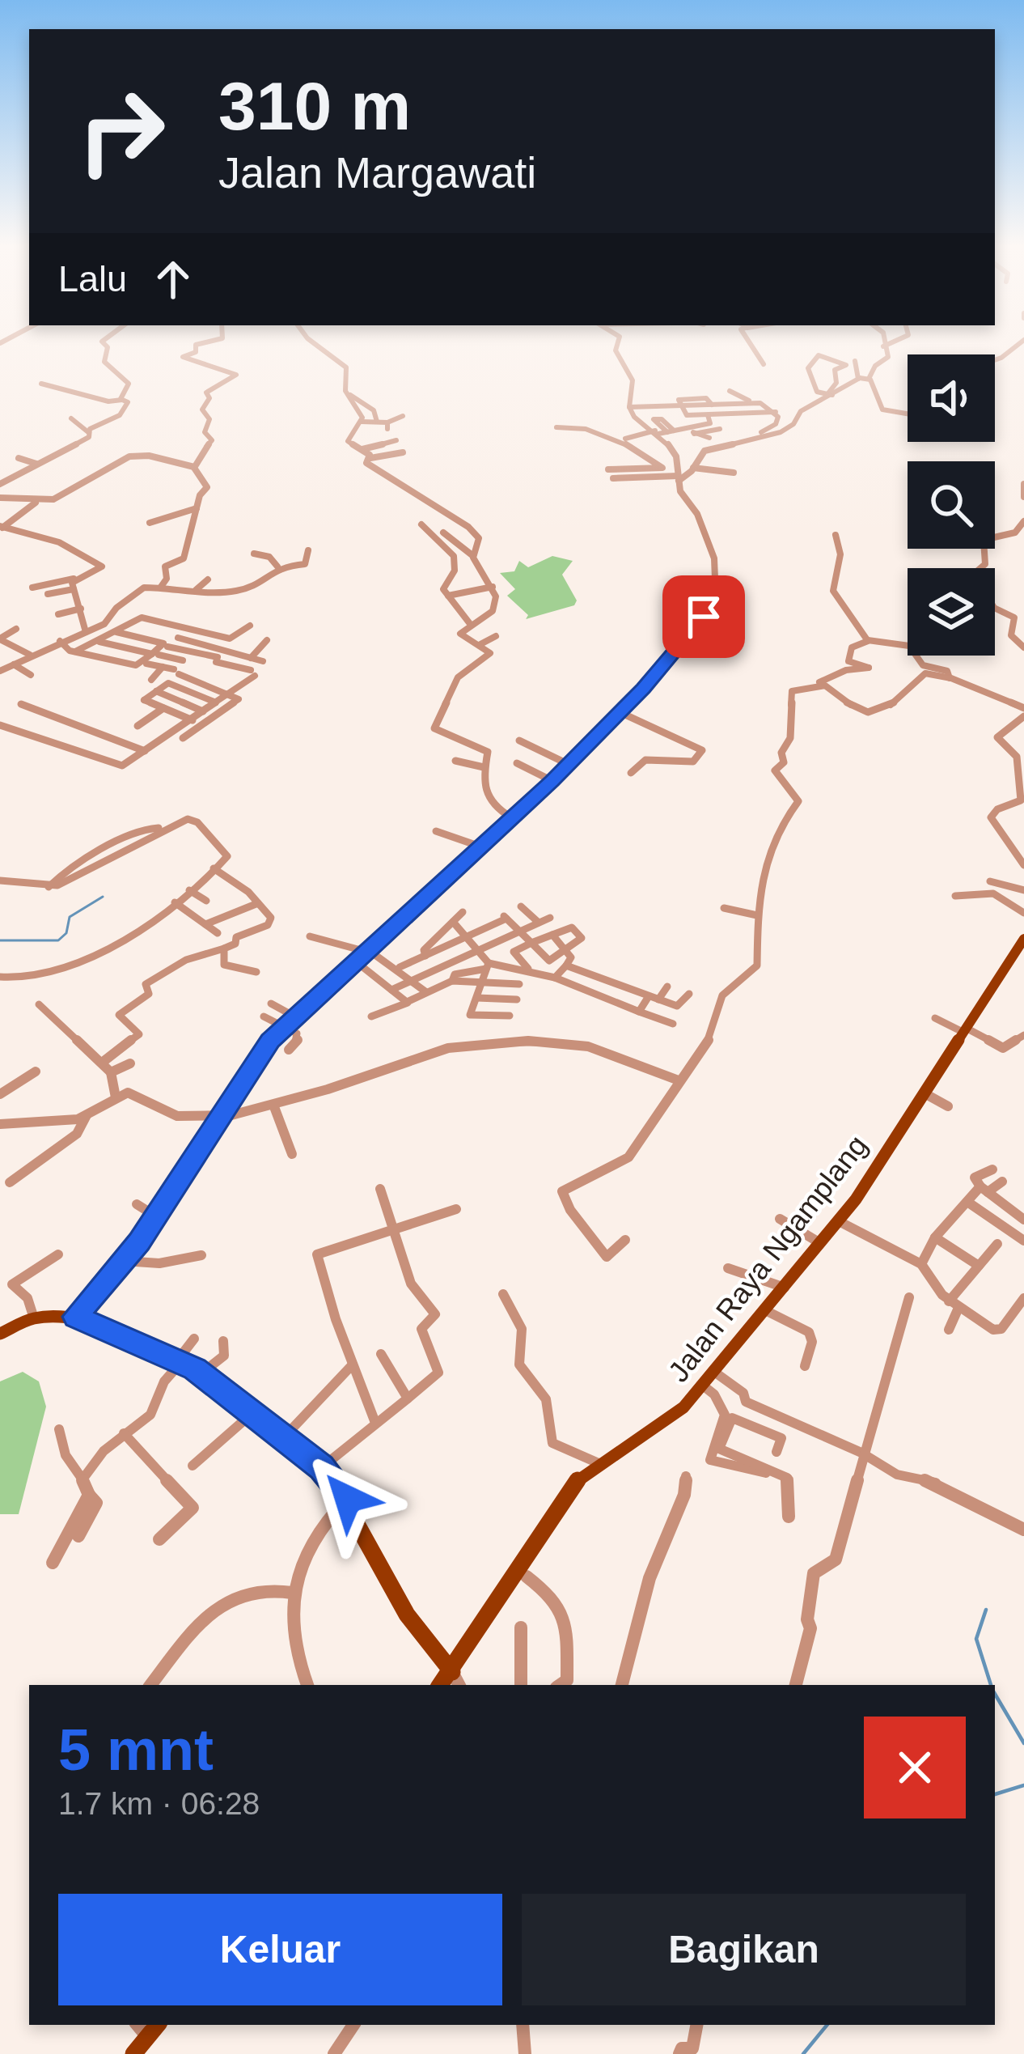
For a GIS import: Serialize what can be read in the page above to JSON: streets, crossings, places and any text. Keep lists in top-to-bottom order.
{
  "streets": {
    "main road": ["Jalan Raya Ngamplang"]
  },
  "page": {
    "turn": ["310 m", "Jalan Margawati"],
    "then": "Lalu",
    "heading": ["5 mnt", "1.7 km · 06:28"],
    "buttons": ["Keluar", "Bagikan"]
  }
}
